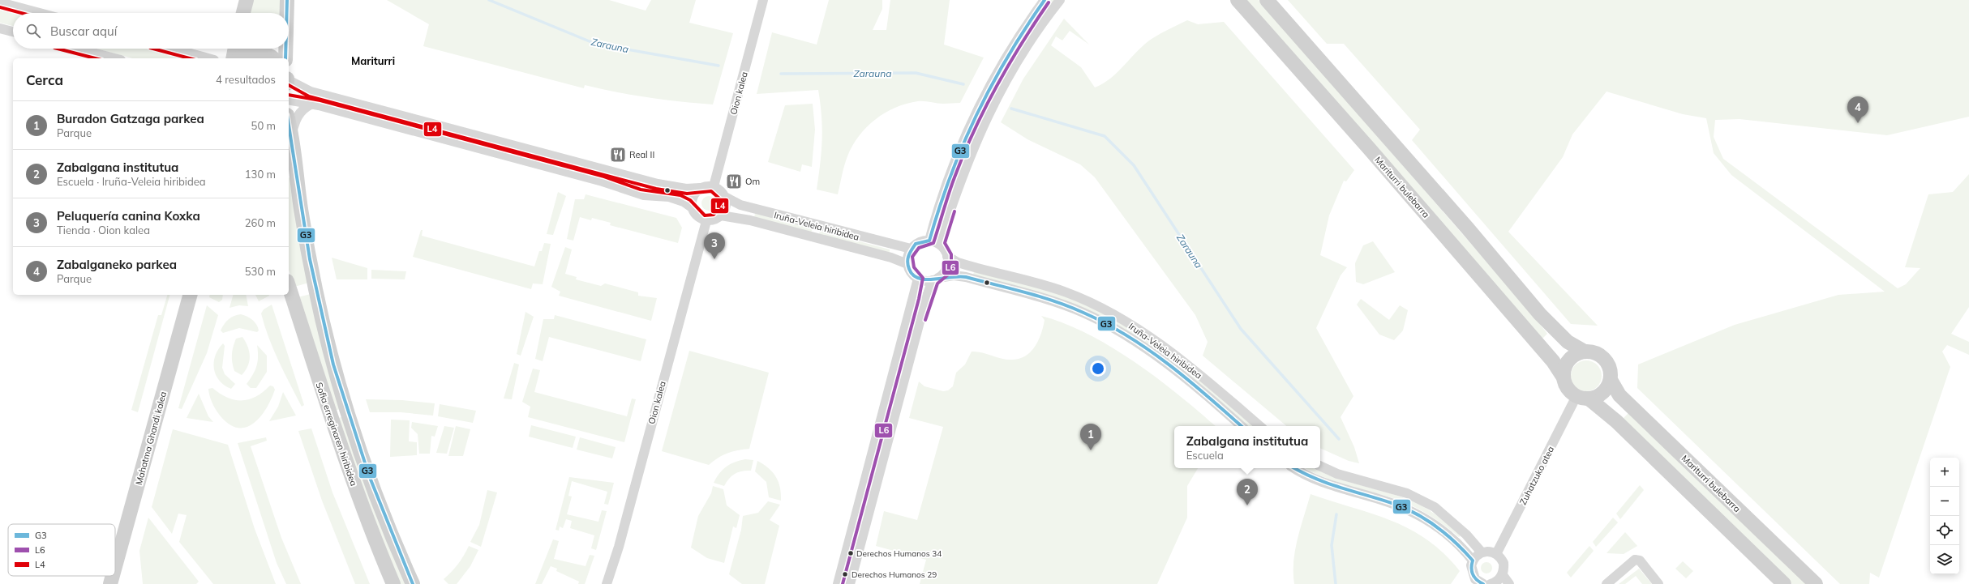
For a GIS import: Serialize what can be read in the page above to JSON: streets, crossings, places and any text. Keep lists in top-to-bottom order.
{
  "streets": {
    "main road": ["Mariturri bulebarra", "Sofia erreginaren hiribidea", "Mahatma Ghandi kalea"],
    "street": ["Oion kalea", "Iruña-Veleia hiribidea", "Zuhatzuko atea"]
  },
  "crossings": [
    ["Oion kalea", "Iruña-Veleia hiribidea"],
    ["Mariturri bulebarra", "Zuhatzuko atea"]
  ],
  "districts": ["Mariturri"],
  "water": ["Zarauna"],
  "places": {
    "restaurant": ["Real II", "Om"],
    "other": ["Derechos Humanos 34", "Derechos Humanos 29"]
  },
  "lines": ["transit line G3", "transit line L6", "transit line L4"],
  "legend": ["G3", "L6", "L4"],
  "page": {
    "search": "Buscar aquí",
    "heading": ["Cerca", "4 resultados"],
    "pins": [
      "4",
      "3",
      "1",
      "2"
    ],
    "list": [
      {
        "mark": "1",
        "name": "Buradon Gatzaga parkea",
        "note": "Parque",
        "value": "50 m"
      },
      {
        "mark": "2",
        "name": "Zabalgana institutua",
        "note": "Escuela · Iruña-Veleia hiribidea",
        "value": "130 m"
      },
      {
        "mark": "3",
        "name": "Peluquería canina Koxka",
        "note": "Tienda · Oion kalea",
        "value": "260 m"
      },
      {
        "mark": "4",
        "name": "Zabalganeko parkea",
        "note": "Parque",
        "value": "530 m"
      }
    ],
    "popup": ["Zabalgana institutua", "Escuela"],
    "map_buttons": ["+", "−"]
  }
}
